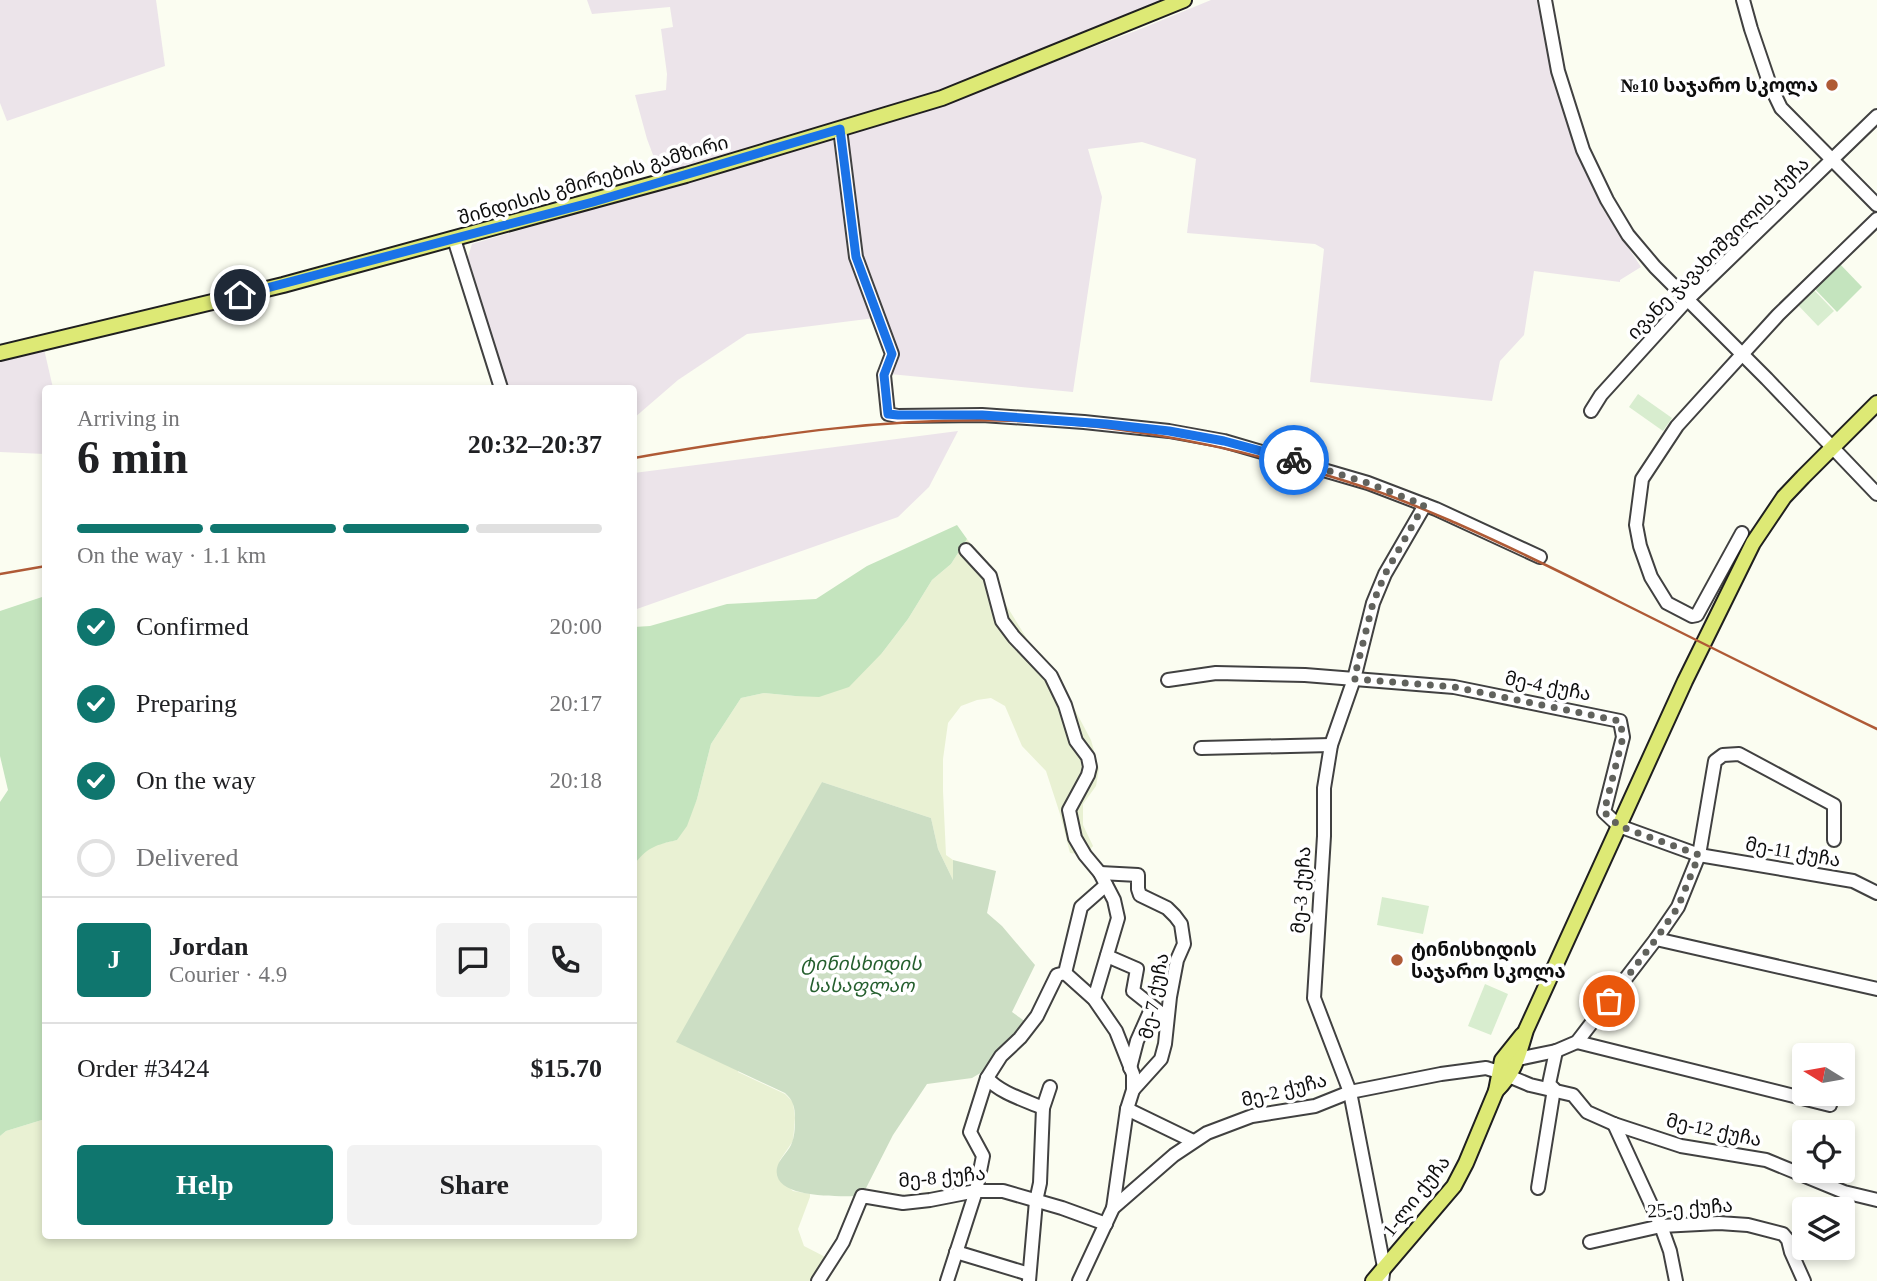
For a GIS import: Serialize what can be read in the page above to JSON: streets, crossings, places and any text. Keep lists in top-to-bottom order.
{
  "streets": {
    "main road": ["შინდისის გმირების გამზირი", "1-ლი ქუჩა"],
    "street": [
      "ივანე ჯავახიშვილის ქუჩა",
      "მე-4 ქუჩა",
      "მე-11 ქუჩა",
      "მე-3 ქუჩა",
      "მე-7 ქუჩა",
      "მე-2 ქუჩა",
      "მე-12 ქუჩა",
      "მე-8 ქუჩა",
      "25-ე ქუჩა"
    ]
  },
  "crossings": [
    ["მე-4 ქუჩა", "მე-11 ქუჩა"],
    ["მე-4 ქუჩა", "მე-3 ქუჩა"],
    ["მე-4 ქუჩა", "1-ლი ქუჩა"],
    ["მე-11 ქუჩა", "1-ლი ქუჩა"],
    ["მე-3 ქუჩა", "მე-2 ქუჩა"],
    ["მე-3 ქუჩა", "1-ლი ქუჩა"],
    ["მე-2 ქუჩა", "მე-12 ქუჩა"],
    ["მე-2 ქუჩა", "მე-8 ქუჩა"],
    ["მე-2 ქუჩა", "1-ლი ქუჩა"],
    ["მე-12 ქუჩა", "1-ლი ქუჩა"]
  ],
  "parks": ["ტინისხიდის სასაფლაო"],
  "places": ["№10 საჯარო სკოლა", "ტინისხიდის საჯარო სკოლა"],
  "north": "left",
  "page": {
    "heading": ["6 min", "Arriving in", "20:32–20:37"],
    "panel": [
      "Jordan",
      "Courier · 4.9",
      "Order #3424",
      "$15.70"
    ],
    "bar": "On the way · 1.1 km",
    "list": [
      ["Confirmed", "20:00"],
      ["Preparing", "20:17"],
      ["On the way", "20:18"],
      "Delivered"
    ],
    "round": "J",
    "buttons": ["Help", "Share"]
  }
}
